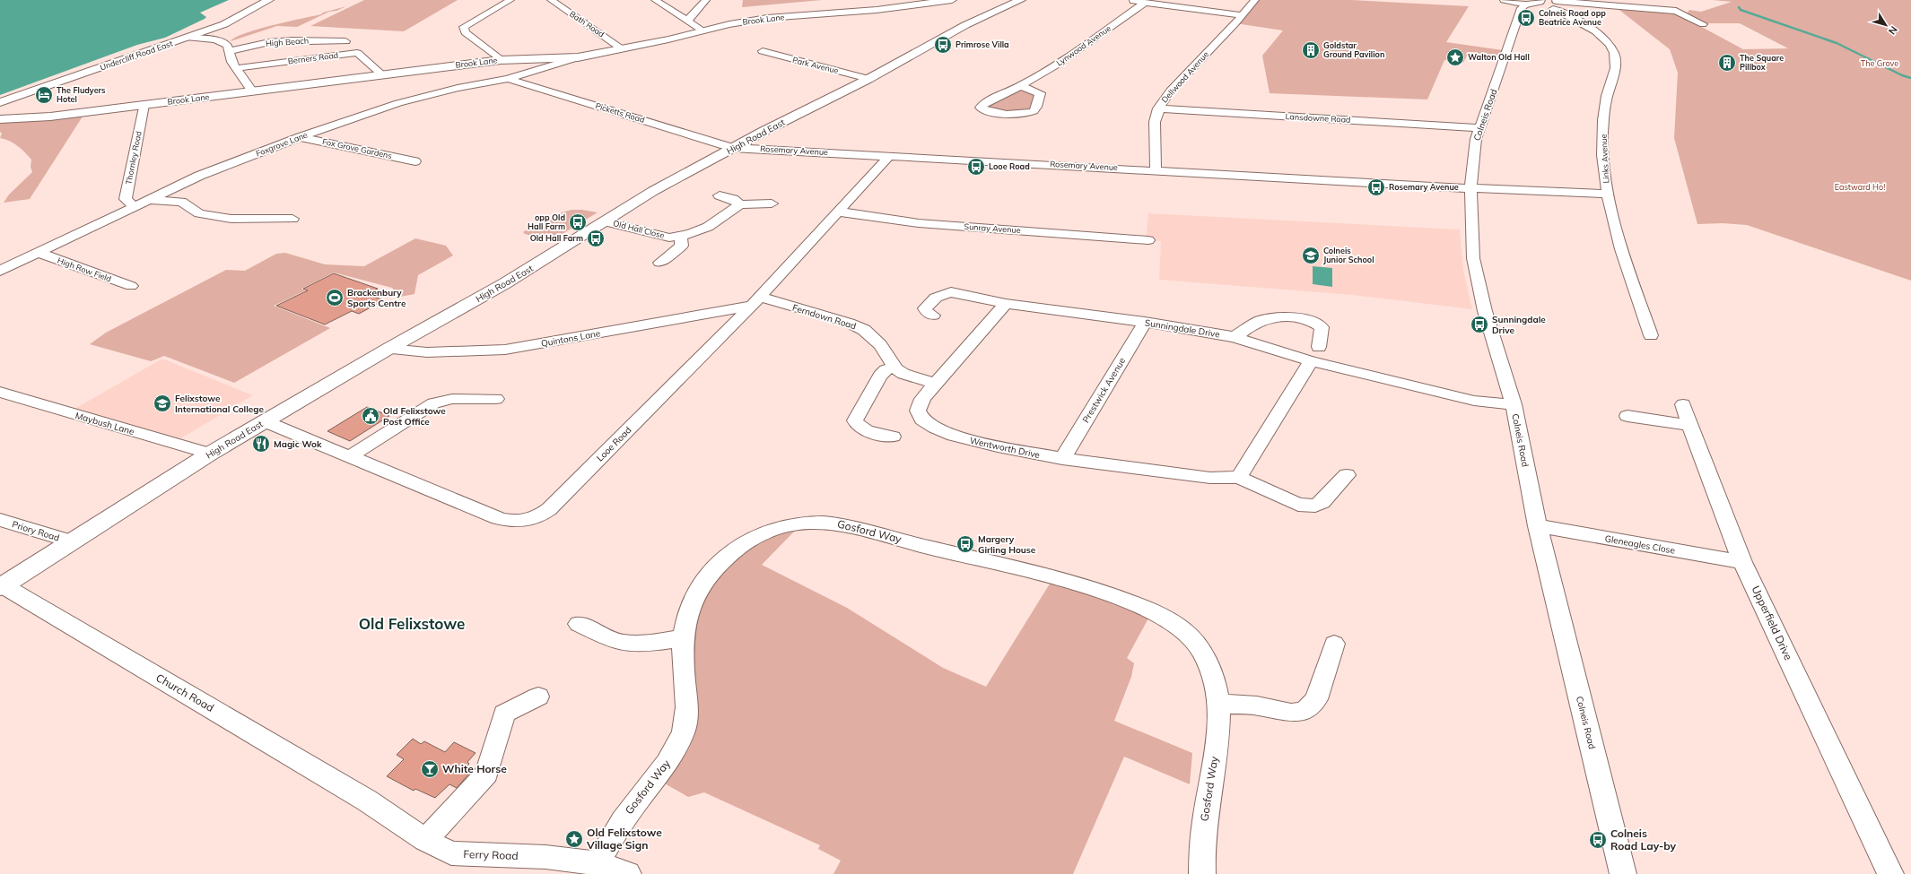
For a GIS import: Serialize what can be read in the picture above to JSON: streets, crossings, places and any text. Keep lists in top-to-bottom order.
{
  "streets": {
    "street": [
      "Brook Lane",
      "Bath Road",
      "High Beach",
      "Lynwood Avenue",
      "Undercliff Road East",
      "Berners Road",
      "Park Avenue",
      "Dellwood Avenue",
      "Picketts Road",
      "Colneis Road",
      "Lansdowne Road",
      "High Road East",
      "Foxgrove Lane",
      "Fox Grove Gardens",
      "Rosemary Avenue",
      "Thornley Road",
      "Links Avenue",
      "Sunray Avenue",
      "Old Hall Close",
      "High Row Field",
      "Ferndown Road",
      "Sunningdale Drive",
      "Quintons Lane",
      "Prestwick Avenue",
      "Maybush Lane",
      "Looe Road",
      "Wentworth Drive",
      "Priory Road",
      "Gosford Way",
      "Gleneagles Close",
      "Upperfield Drive",
      "Church Road",
      "Ferry Road"
    ]
  },
  "crossings": [
    ["Brook Lane", "Bath Road"],
    ["Brook Lane", "Berners Road"],
    ["Brook Lane", "Foxgrove Lane"],
    ["Brook Lane", "Thornley Road"],
    ["Park Avenue", "High Road East"],
    ["Dellwood Avenue", "Lansdowne Road"],
    ["Dellwood Avenue", "Rosemary Avenue"],
    ["Picketts Road", "High Road East"],
    ["Picketts Road", "Foxgrove Lane"],
    ["Picketts Road", "Rosemary Avenue"],
    ["Colneis Road", "Lansdowne Road"],
    ["Colneis Road", "Rosemary Avenue"],
    ["Colneis Road", "Links Avenue"],
    ["Colneis Road", "Sunningdale Drive"],
    ["Colneis Road", "Gleneagles Close"],
    ["High Road East", "Rosemary Avenue"],
    ["High Road East", "Old Hall Close"],
    ["High Road East", "Quintons Lane"],
    ["High Road East", "Maybush Lane"],
    ["High Road East", "Looe Road"],
    ["High Road East", "Priory Road"],
    ["High Road East", "Church Road"],
    ["Foxgrove Lane", "Fox Grove Gardens"],
    ["Foxgrove Lane", "Thornley Road"],
    ["Foxgrove Lane", "High Row Field"],
    ["Rosemary Avenue", "Links Avenue"],
    ["Rosemary Avenue", "Looe Road"],
    ["Sunray Avenue", "Looe Road"],
    ["Ferndown Road", "Quintons Lane"],
    ["Ferndown Road", "Looe Road"],
    ["Ferndown Road", "Wentworth Drive"],
    ["Sunningdale Drive", "Prestwick Avenue"],
    ["Sunningdale Drive", "Wentworth Drive"],
    ["Quintons Lane", "Looe Road"],
    ["Prestwick Avenue", "Wentworth Drive"],
    ["Gosford Way", "Ferry Road"],
    ["Gleneagles Close", "Upperfield Drive"],
    ["Church Road", "Ferry Road"]
  ],
  "districts": ["Old Felixstowe"],
  "parks": ["The Grove", "Eastward Ho!"],
  "places": {
    "bus stop": [
      "Colneis Road opp Beatrice Avenue",
      "Primrose Villa",
      "Looe Road",
      "Rosemary Avenue",
      "opp Old Hall Farm",
      "Old Hall Farm",
      "Sunningdale Drive",
      "Margery Girling House",
      "Colneis Road Lay-by"
    ],
    "building": ["Goldstar Ground Pavilion", "The Square Pillbox"],
    "place": ["Walton Old Hall", "Old Felixstowe Village Sign"],
    "hotel": ["The Fludyers Hotel"],
    "school or university": ["Colneis Junior School", "Felixstowe International College"],
    "sports": ["Brackenbury Sports Centre"],
    "public building": ["Old Felixstowe Post Office"],
    "restaurant": ["Magic Wok"],
    "bar": ["White Horse"]
  },
  "north": "bottom right"
}
